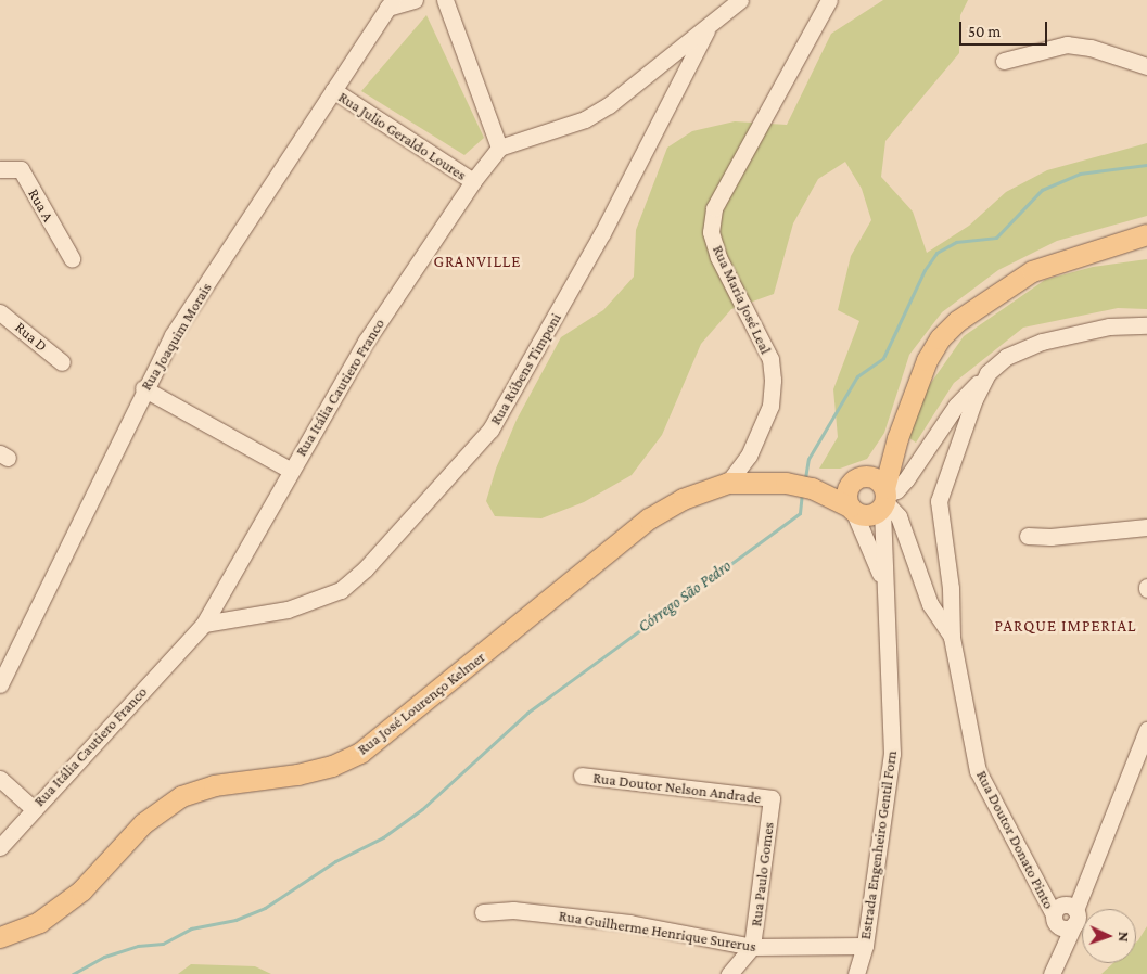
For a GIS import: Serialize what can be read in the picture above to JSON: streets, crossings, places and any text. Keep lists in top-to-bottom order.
{
  "streets": {
    "main road": ["Rua José Lourenço Kelmer", "Estrada Engenheiro Gentil Forn"],
    "street": [
      "Rua Julio Geraldo Loures",
      "Rua A",
      "Rua Maria José Leal",
      "Rua D",
      "Rua Joaquim Morais",
      "Rua Rúbens Timponi",
      "Rua Itália Cautiero Franco",
      "Rua Doutor Nelson Andrade",
      "Rua Doutor Donato Pinto",
      "Rua Paulo Gomes",
      "Rua Guilherme Henrique Surerus"
    ]
  },
  "crossings": [
    ["Rua Julio Geraldo Loures", "Rua Joaquim Morais"],
    ["Rua Julio Geraldo Loures", "Rua Itália Cautiero Franco"],
    ["Rua Maria José Leal", "Rua José Lourenço Kelmer"],
    ["Rua Rúbens Timponi", "Rua Itália Cautiero Franco"],
    ["Rua José Lourenço Kelmer", "Rua Doutor Donato Pinto"],
    ["Rua José Lourenço Kelmer", "Estrada Engenheiro Gentil Forn"],
    ["Rua Doutor Nelson Andrade", "Rua Paulo Gomes"],
    ["Rua Doutor Donato Pinto", "Estrada Engenheiro Gentil Forn"],
    ["Estrada Engenheiro Gentil Forn", "Rua Guilherme Henrique Surerus"],
    ["Rua Paulo Gomes", "Rua Guilherme Henrique Surerus"]
  ],
  "districts": ["GRANVILLE", "PARQUE IMPERIAL"],
  "water": ["Córrego São Pedro"],
  "scale_bar": "50 m",
  "north": "right"
}
